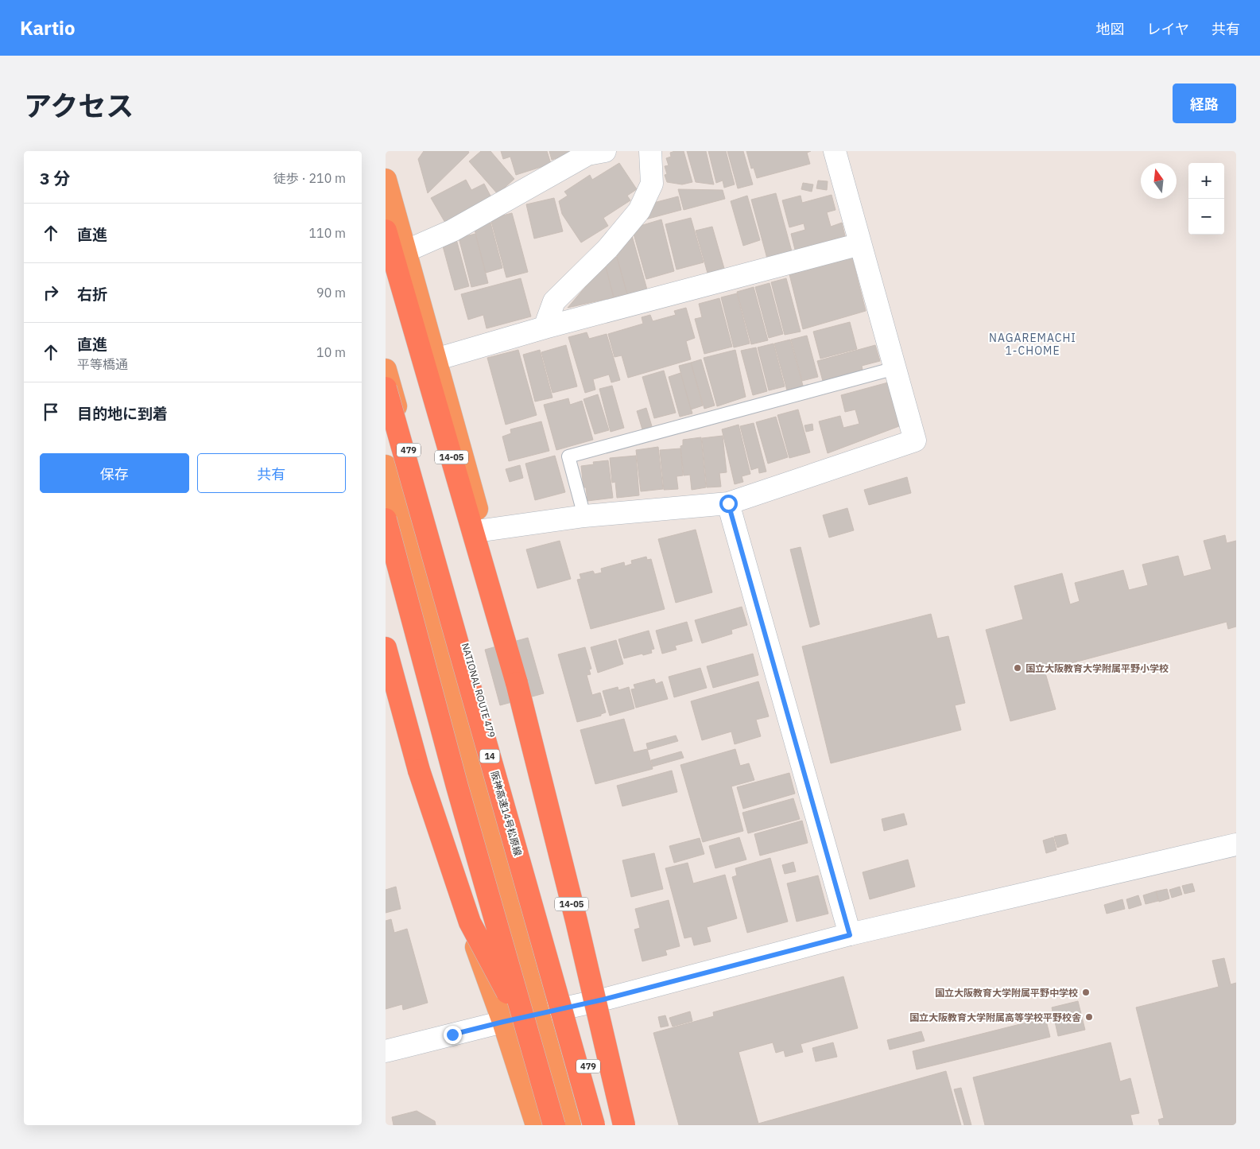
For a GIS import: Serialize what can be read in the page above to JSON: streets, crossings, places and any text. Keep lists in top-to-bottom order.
{
  "streets": {
    "highway": [
      "479",
      "14-05",
      "NATIONAL ROUTE 479",
      "14",
      "阪神高速14号松原線"
    ]
  },
  "districts": ["NAGAREMACHI 1-CHOME"],
  "places": ["国立大阪教育大学附属平野小学校", "国立大阪教育大学附属平野中学校", "国立大阪教育大学附属高等学校平野校舎"],
  "north": "top",
  "page": {
    "header": "Kartio",
    "nav": ["地図", "レイヤ", "共有"],
    "title": "アクセス",
    "buttons": [
      "経路",
      ["保存", "共有"]
    ],
    "heading": ["3 分", "徒歩 · 210 m"],
    "map_buttons": ["+", "−"],
    "list": [
      ["直進", "110 m"],
      ["右折", "90 m"],
      ["直進", "平等橋通", "10 m"],
      "目的地に到着"
    ]
  }
}
